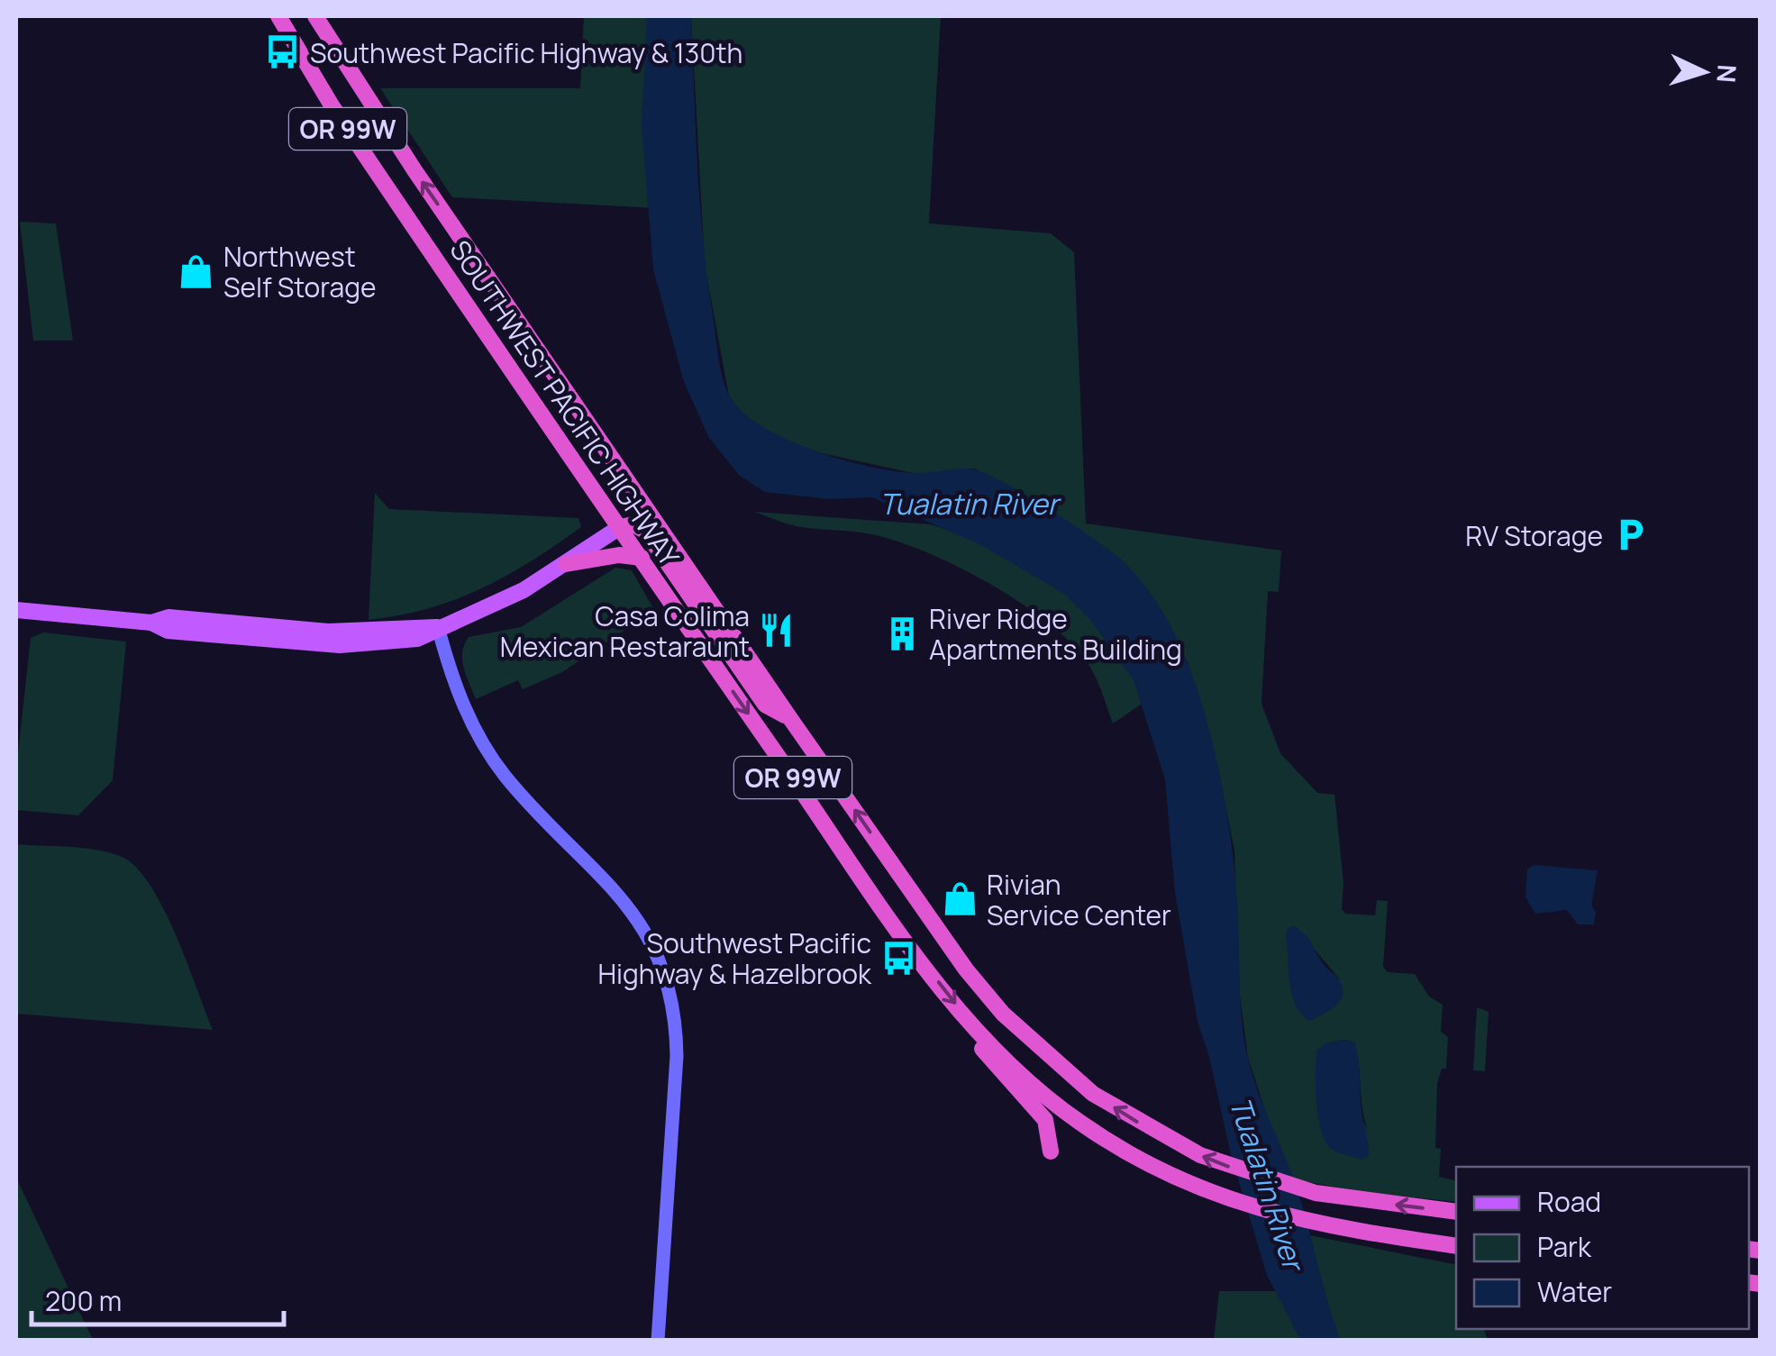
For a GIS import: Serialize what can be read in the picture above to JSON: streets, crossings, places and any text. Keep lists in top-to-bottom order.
{
  "streets": {
    "highway": ["OR 99W", "SOUTHWEST PACIFIC HIGHWAY"]
  },
  "water": ["Tualatin River"],
  "places": {
    "bus stop": ["Southwest Pacific Highway & 130th", "Southwest Pacific Highway & Hazelbrook"],
    "shop": ["Northwest Self Storage", "Rivian Service Center"],
    "parking": ["RV Storage"],
    "restaurant": ["Casa Colima Mexican Restaraunt"],
    "building": ["River Ridge Apartments Building"]
  },
  "legend": ["Road", "Park", "Water"],
  "scale_bar": "200 m",
  "north": "right"
}
